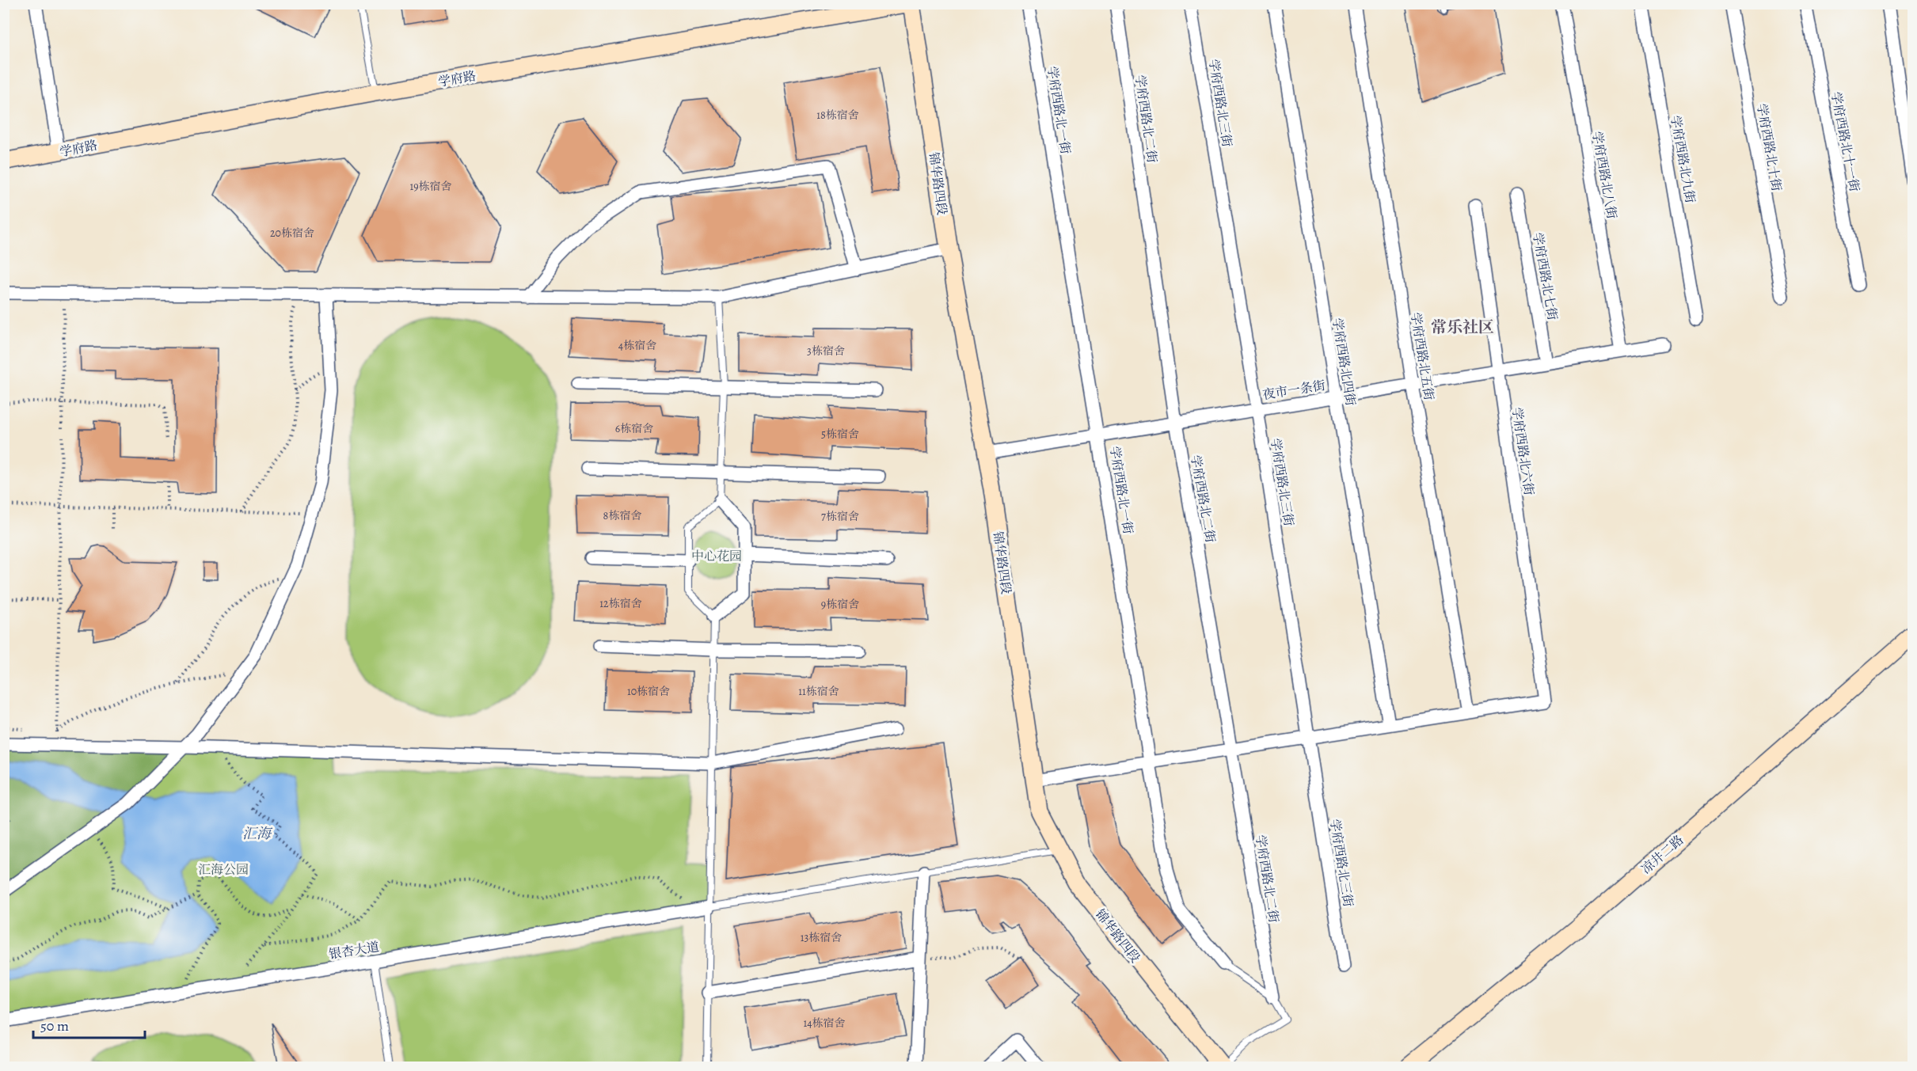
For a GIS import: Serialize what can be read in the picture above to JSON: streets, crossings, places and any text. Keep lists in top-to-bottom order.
{
  "streets": {
    "main road": ["学府路", "锦华路四段", "凉井二路"],
    "street": [
      "学府西路北三街",
      "学府西路北一街",
      "学府西路北二街",
      "学府西路北十一街",
      "学府西路北十街",
      "学府西路北九街",
      "学府西路北八街",
      "学府西路北七街",
      "学府西路北五街",
      "学府西路北四街",
      "夜市一条街",
      "学府西路北六街",
      "银杏大道"
    ]
  },
  "crossings": [
    ["学府路", "锦华路四段"],
    ["学府西路北三街", "夜市一条街"],
    ["学府西路北一街", "夜市一条街"],
    ["学府西路北二街", "夜市一条街"],
    ["学府西路北八街", "夜市一条街"],
    ["锦华路四段", "夜市一条街"],
    ["学府西路北七街", "夜市一条街"],
    ["学府西路北五街", "夜市一条街"],
    ["学府西路北五街", "学府西路北六街"],
    ["学府西路北四街", "夜市一条街"],
    ["夜市一条街", "学府西路北六街"]
  ],
  "districts": ["常乐社区"],
  "water": ["汇海"],
  "parks": ["中心花园", "汇海公园"],
  "house_numbers": [
    "18栋宿舍",
    "19栋宿舍",
    "20栋宿舍",
    "4栋宿舍",
    "3栋宿舍",
    "6栋宿舍",
    "5栋宿舍",
    "8栋宿舍",
    "7栋宿舍",
    "12栋宿舍",
    "9栋宿舍",
    "10栋宿舍",
    "11栋宿舍",
    "13栋宿舍",
    "14栋宿舍"
  ],
  "scale_bar": "50 m"
}
